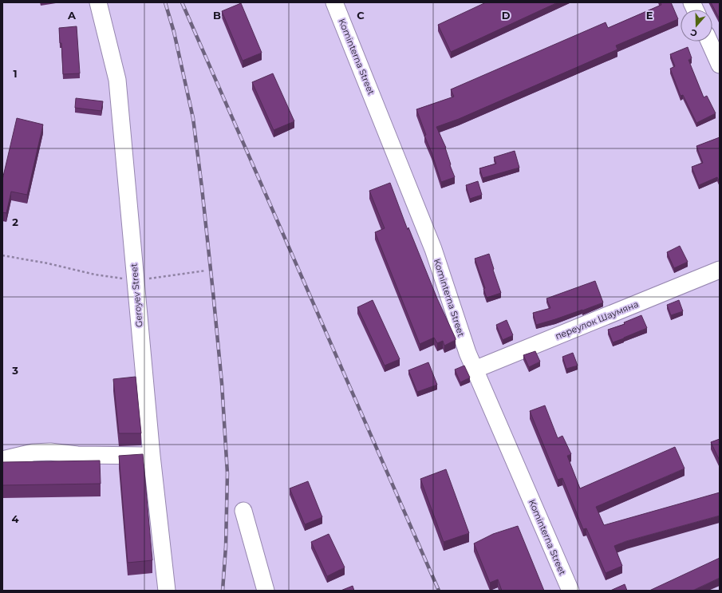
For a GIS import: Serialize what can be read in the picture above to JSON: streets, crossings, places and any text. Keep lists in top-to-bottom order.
{
  "streets": {
    "street": ["Kominterna Street", "Geroyev Street", "переулок Шаумяна"]
  },
  "crossings": [
    ["Kominterna Street", "переулок Шаумяна"]
  ],
  "north": "bottom",
  "grid": {
    "columns": [
      "A",
      "B",
      "C",
      "D",
      "E"
    ],
    "rows": [
      "1",
      "2",
      "3",
      "4"
    ]
  }
}
